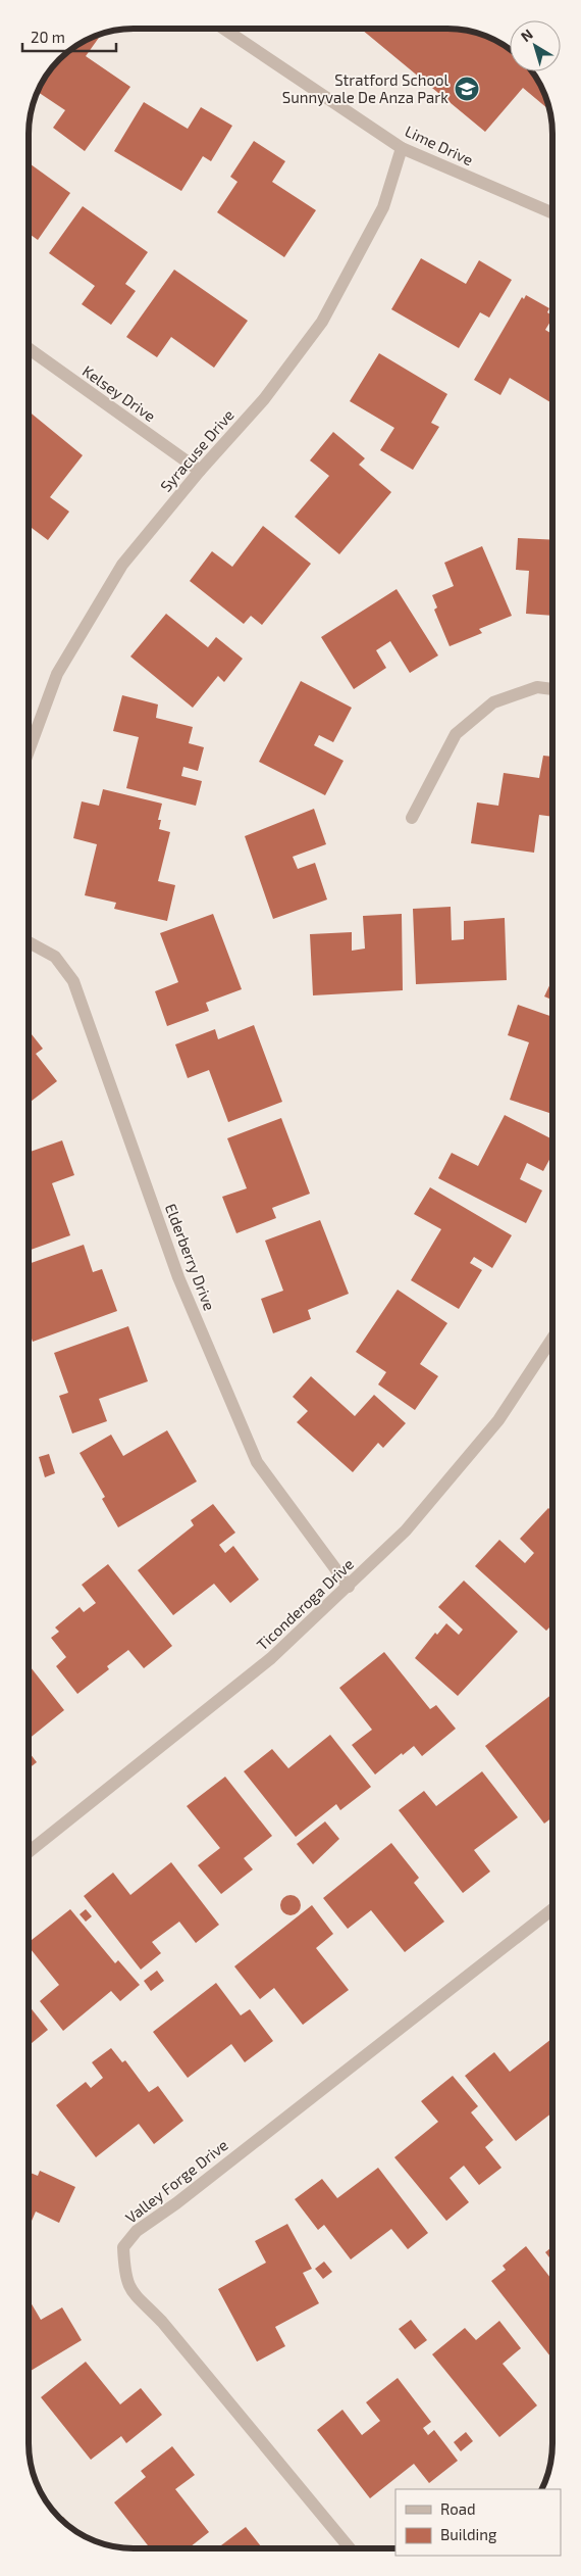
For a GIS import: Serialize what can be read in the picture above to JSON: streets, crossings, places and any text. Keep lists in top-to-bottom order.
{
  "streets": {
    "street": [
      "Lime Drive",
      "Kelsey Drive",
      "Syracuse Drive",
      "Elderberry Drive",
      "Ticonderoga Drive",
      "Valley Forge Drive"
    ]
  },
  "crossings": [
    ["Lime Drive", "Syracuse Drive"],
    ["Kelsey Drive", "Syracuse Drive"],
    ["Elderberry Drive", "Ticonderoga Drive"]
  ],
  "places": {
    "school or university": ["Stratford School Sunnyvale De Anza Park"]
  },
  "legend": ["Road", "Building"],
  "scale_bar": "20 m",
  "north": "top left"
}
